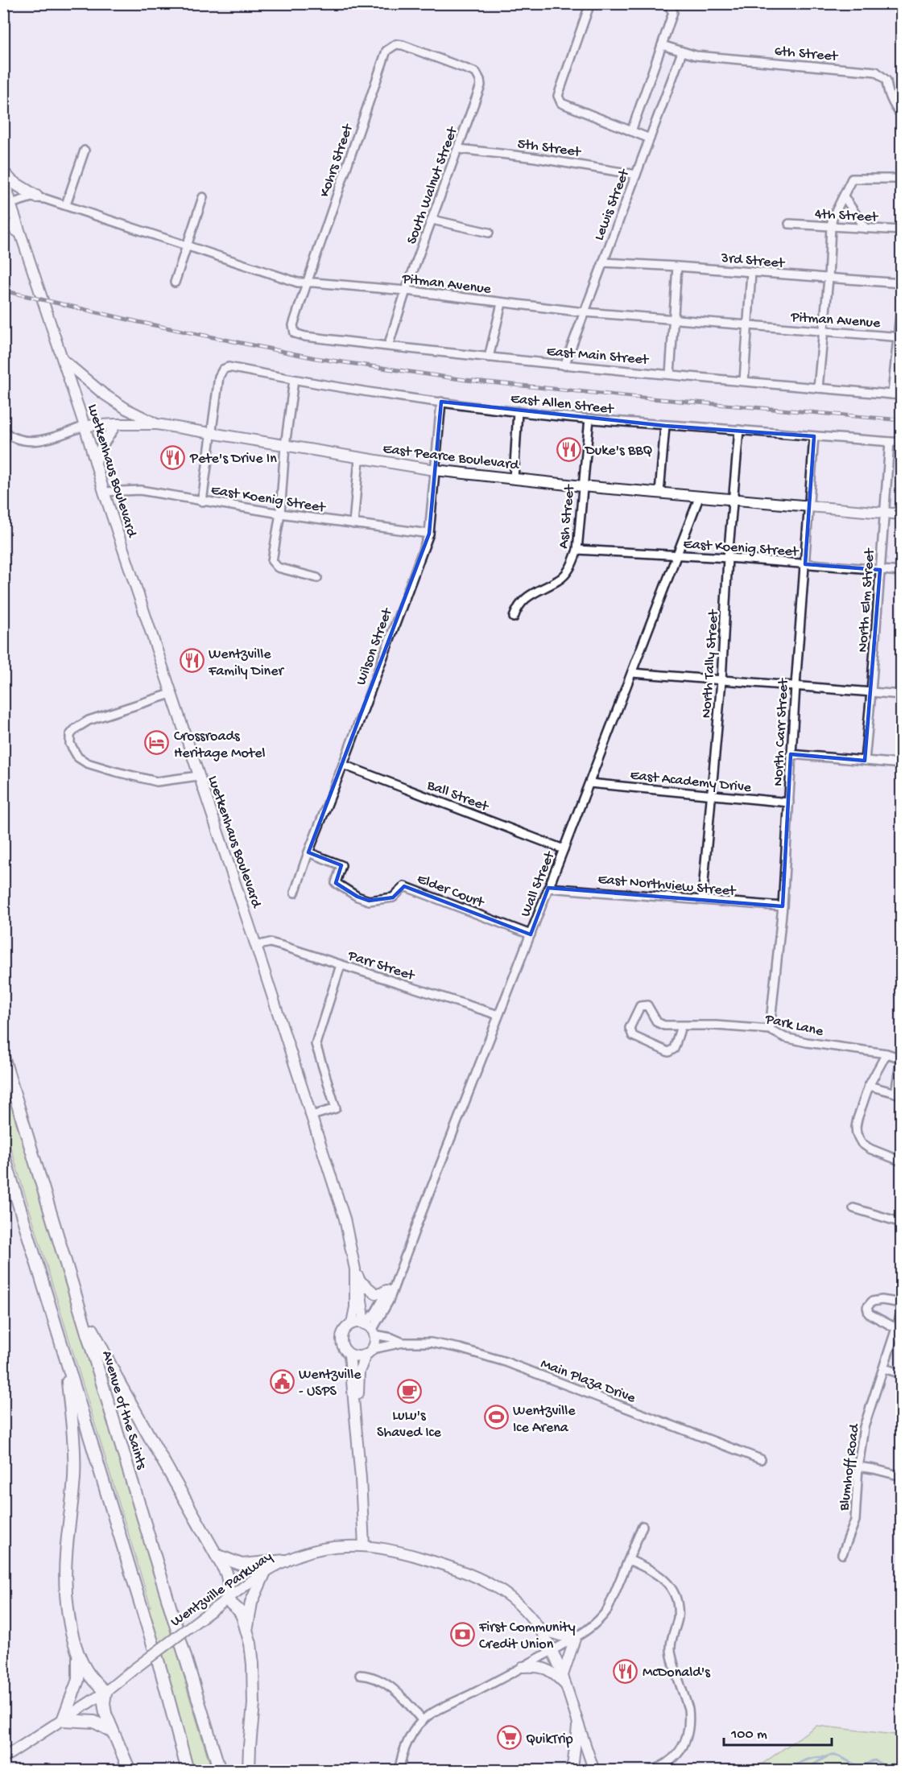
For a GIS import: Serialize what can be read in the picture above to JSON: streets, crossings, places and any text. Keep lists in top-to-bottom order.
{
  "streets": {
    "highway": ["Avenue of the Saints"],
    "main road": ["East Pearce Boulevard", "Luetkenhaus Boulevard", "Wentzville Parkway"],
    "street": [
      "6th Street",
      "5th Street",
      "Kohrs Street",
      "South Walnut Street",
      "Lewis Street",
      "4th Street",
      "3rd Street",
      "Pitman Avenue",
      "East Main Street",
      "East Allen Street",
      "East Koenig Street",
      "Ash Street",
      "North Elm Street",
      "Wilson Street",
      "North Tally Street",
      "North Carr Street",
      "East Academy Drive",
      "Ball Street",
      "Wall Street",
      "East Northview Street",
      "Elder Court",
      "Parr Street",
      "Park Lane",
      "Main Plaza Drive",
      "Blumhoff Road"
    ]
  },
  "crossings": [
    ["6th Street", "Lewis Street"],
    ["5th Street", "South Walnut Street"],
    ["5th Street", "Lewis Street"],
    ["Kohrs Street", "South Walnut Street"],
    ["Kohrs Street", "Pitman Avenue"],
    ["Kohrs Street", "East Main Street"],
    ["South Walnut Street", "Pitman Avenue"],
    ["South Walnut Street", "East Main Street"],
    ["Lewis Street", "3rd Street"],
    ["Lewis Street", "Pitman Avenue"],
    ["Lewis Street", "East Main Street"],
    ["East Allen Street", "East Pearce Boulevard"],
    ["East Allen Street", "Ash Street"],
    ["East Allen Street", "North Elm Street"],
    ["East Allen Street", "Wilson Street"],
    ["East Allen Street", "North Tally Street"],
    ["East Allen Street", "North Carr Street"],
    ["East Pearce Boulevard", "Luetkenhaus Boulevard"],
    ["East Pearce Boulevard", "Ash Street"],
    ["East Pearce Boulevard", "North Elm Street"],
    ["East Pearce Boulevard", "Wilson Street"],
    ["East Pearce Boulevard", "North Tally Street"],
    ["East Pearce Boulevard", "North Carr Street"],
    ["East Pearce Boulevard", "Wall Street"],
    ["Luetkenhaus Boulevard", "East Koenig Street"],
    ["Luetkenhaus Boulevard", "Wall Street"],
    ["Luetkenhaus Boulevard", "Parr Street"],
    ["Luetkenhaus Boulevard", "Main Plaza Drive"],
    ["East Koenig Street", "Ash Street"],
    ["East Koenig Street", "North Elm Street"],
    ["East Koenig Street", "Wilson Street"],
    ["East Koenig Street", "North Tally Street"],
    ["East Koenig Street", "North Carr Street"],
    ["East Koenig Street", "Wall Street"],
    ["Wilson Street", "Ball Street"],
    ["Wilson Street", "Elder Court"],
    ["North Tally Street", "East Academy Drive"],
    ["North Tally Street", "East Northview Street"],
    ["North Carr Street", "East Academy Drive"],
    ["North Carr Street", "East Northview Street"],
    ["North Carr Street", "Park Lane"],
    ["East Academy Drive", "Wall Street"],
    ["Ball Street", "Wall Street"],
    ["Wall Street", "East Northview Street"],
    ["Wall Street", "Elder Court"],
    ["Wall Street", "Parr Street"],
    ["Wall Street", "Main Plaza Drive"]
  ],
  "places": {
    "restaurant": [
      "Duke's BBQ",
      "Pete's Drive In",
      "Wentzville Family Diner",
      "McDonald's"
    ],
    "hotel": ["Crossroads Heritage Motel"],
    "public building": ["Wentzville - USPS"],
    "cafe": ["LuLu's Shaved Ice"],
    "sports": ["Wentzville Ice Arena"],
    "bank": ["First Community Credit Union"],
    "supermarket": ["QuikTrip"]
  },
  "scale_bar": "100 m"
}
